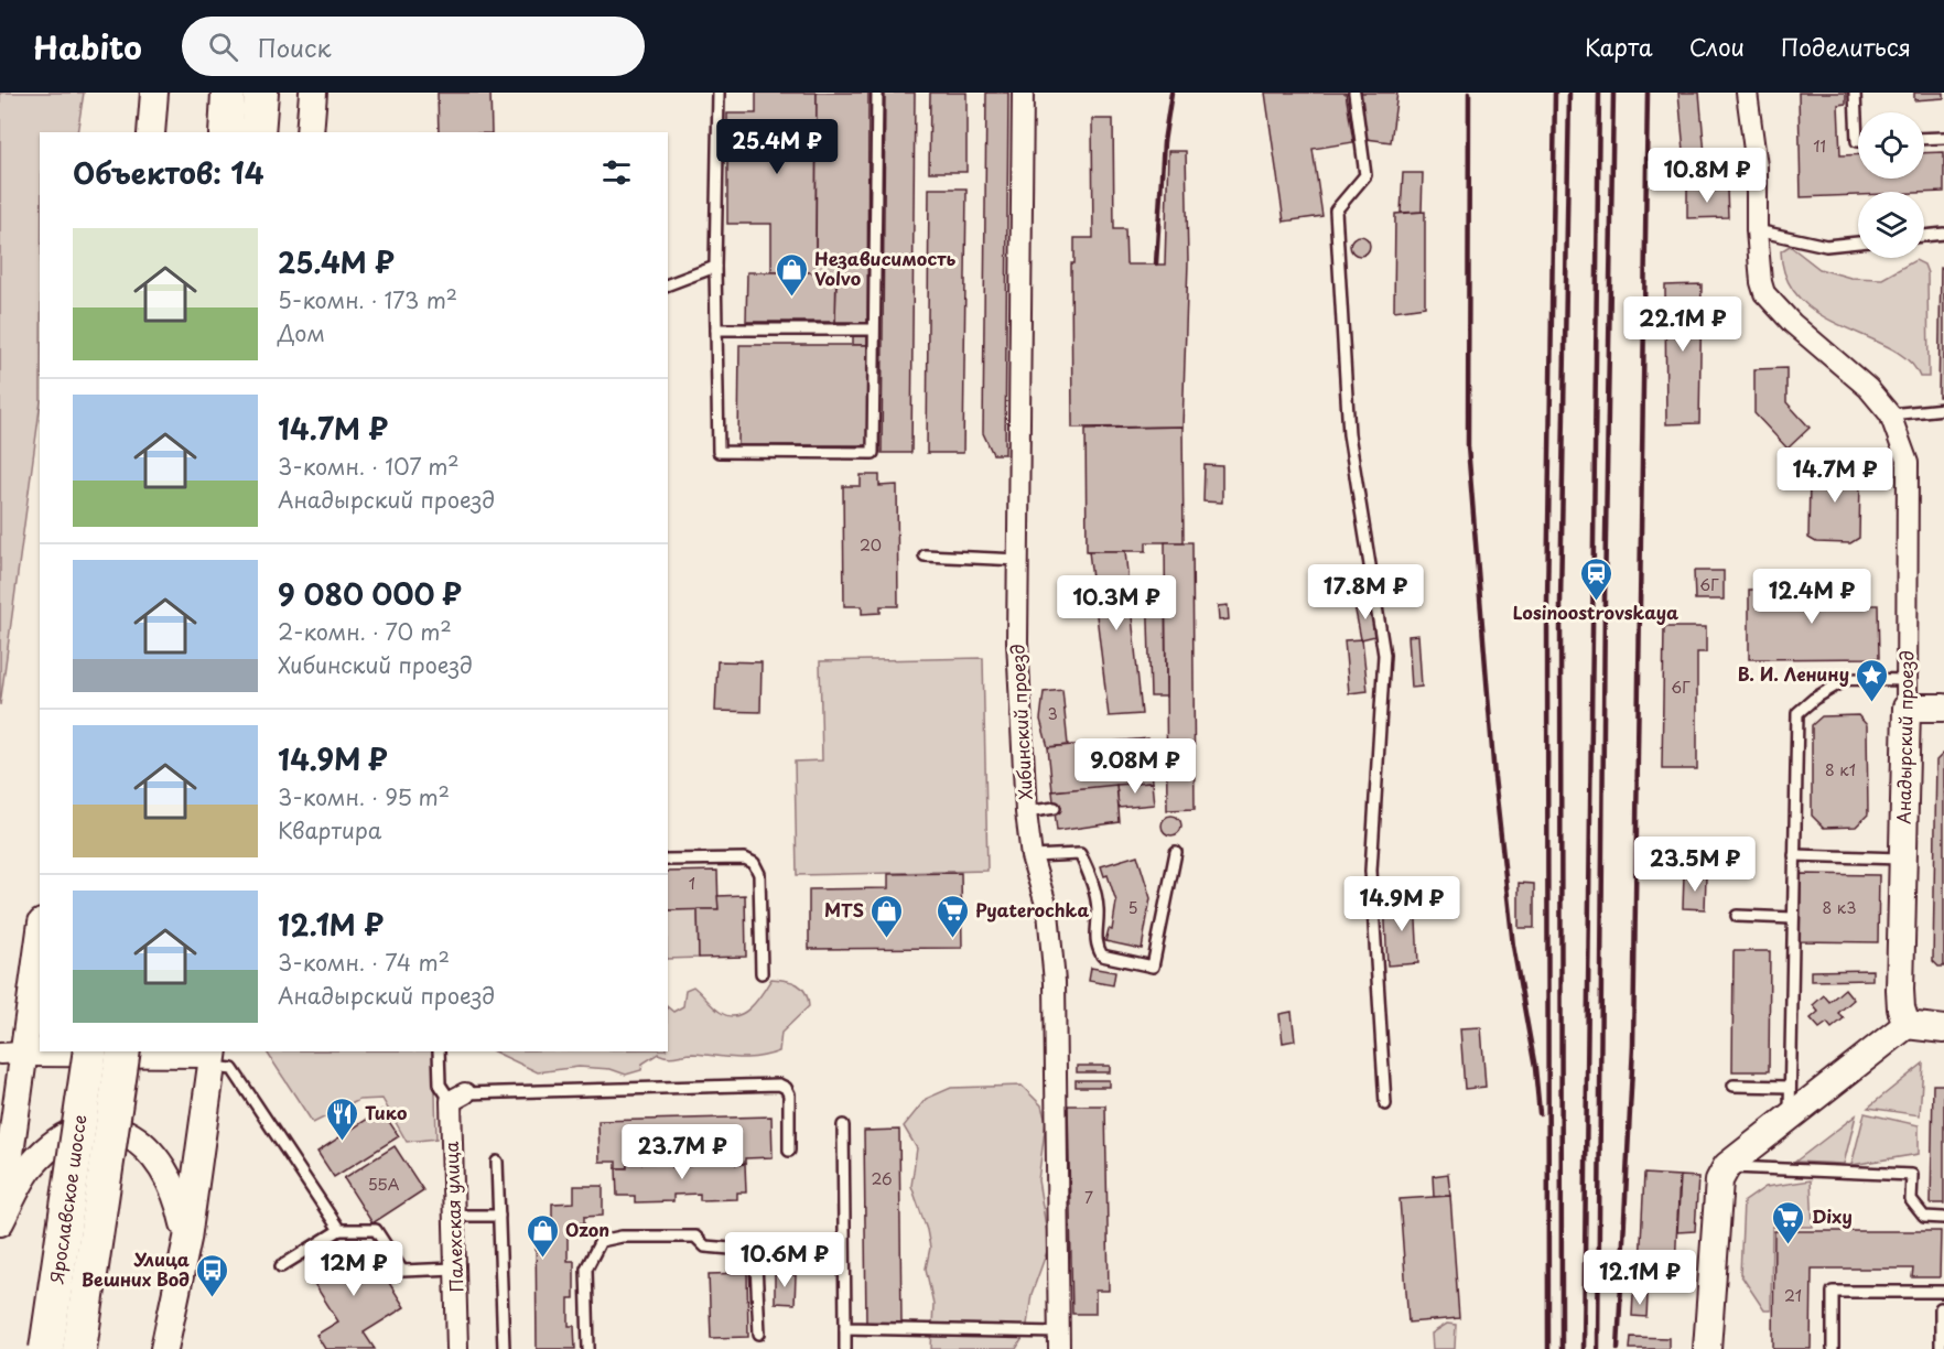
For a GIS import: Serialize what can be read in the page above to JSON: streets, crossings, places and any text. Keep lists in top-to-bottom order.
{
  "streets": {
    "main road": ["Ярославское шоссе"],
    "street": ["Хибинский проезд", "Анадырский проезд", "Палехская улица"]
  },
  "places": {
    "shop": ["Независимость Volvo", "MTS", "Ozon"],
    "station": ["Losinoostrovskaya"],
    "place": ["В. И. Ленину"],
    "supermarket": ["Pyaterochka", "Dixy"],
    "restaurant": ["Тико"],
    "bus stop": ["Улица Вешних Вод"]
  },
  "house_numbers": [
    "11",
    "20",
    "6Г",
    "6Г",
    "3",
    "8 к1",
    "1",
    "5",
    "8 к3",
    "26",
    "55А",
    "7",
    "21"
  ],
  "page": {
    "header": "Habito",
    "search": "Поиск",
    "nav": ["Карта", "Слои", "Поделиться"],
    "price": [
      "25.4M ₽",
      "10.8M ₽",
      "22.1M ₽",
      "14.7M ₽",
      "17.8M ₽",
      "12.4M ₽",
      "10.3M ₽",
      "9.08M ₽",
      "23.5M ₽",
      "14.9M ₽",
      "23.7M ₽",
      "10.6M ₽",
      "12M ₽",
      "12.1M ₽"
    ],
    "heading": "Объектов: 14",
    "list": [
      {
        "name": "25.4M ₽",
        "note": "5-комн. · 173 m² · Дом"
      },
      {
        "name": "14.7M ₽",
        "note": "3-комн. · 107 m² · Анадырский проезд"
      },
      {
        "name": "9 080 000 ₽",
        "note": "2-комн. · 70 m² · Хибинский проезд"
      },
      {
        "name": "14.9M ₽",
        "note": "3-комн. · 95 m² · Квартира"
      },
      {
        "name": "12.1M ₽",
        "note": "3-комн. · 74 m² · Анадырский проезд"
      }
    ]
  }
}
